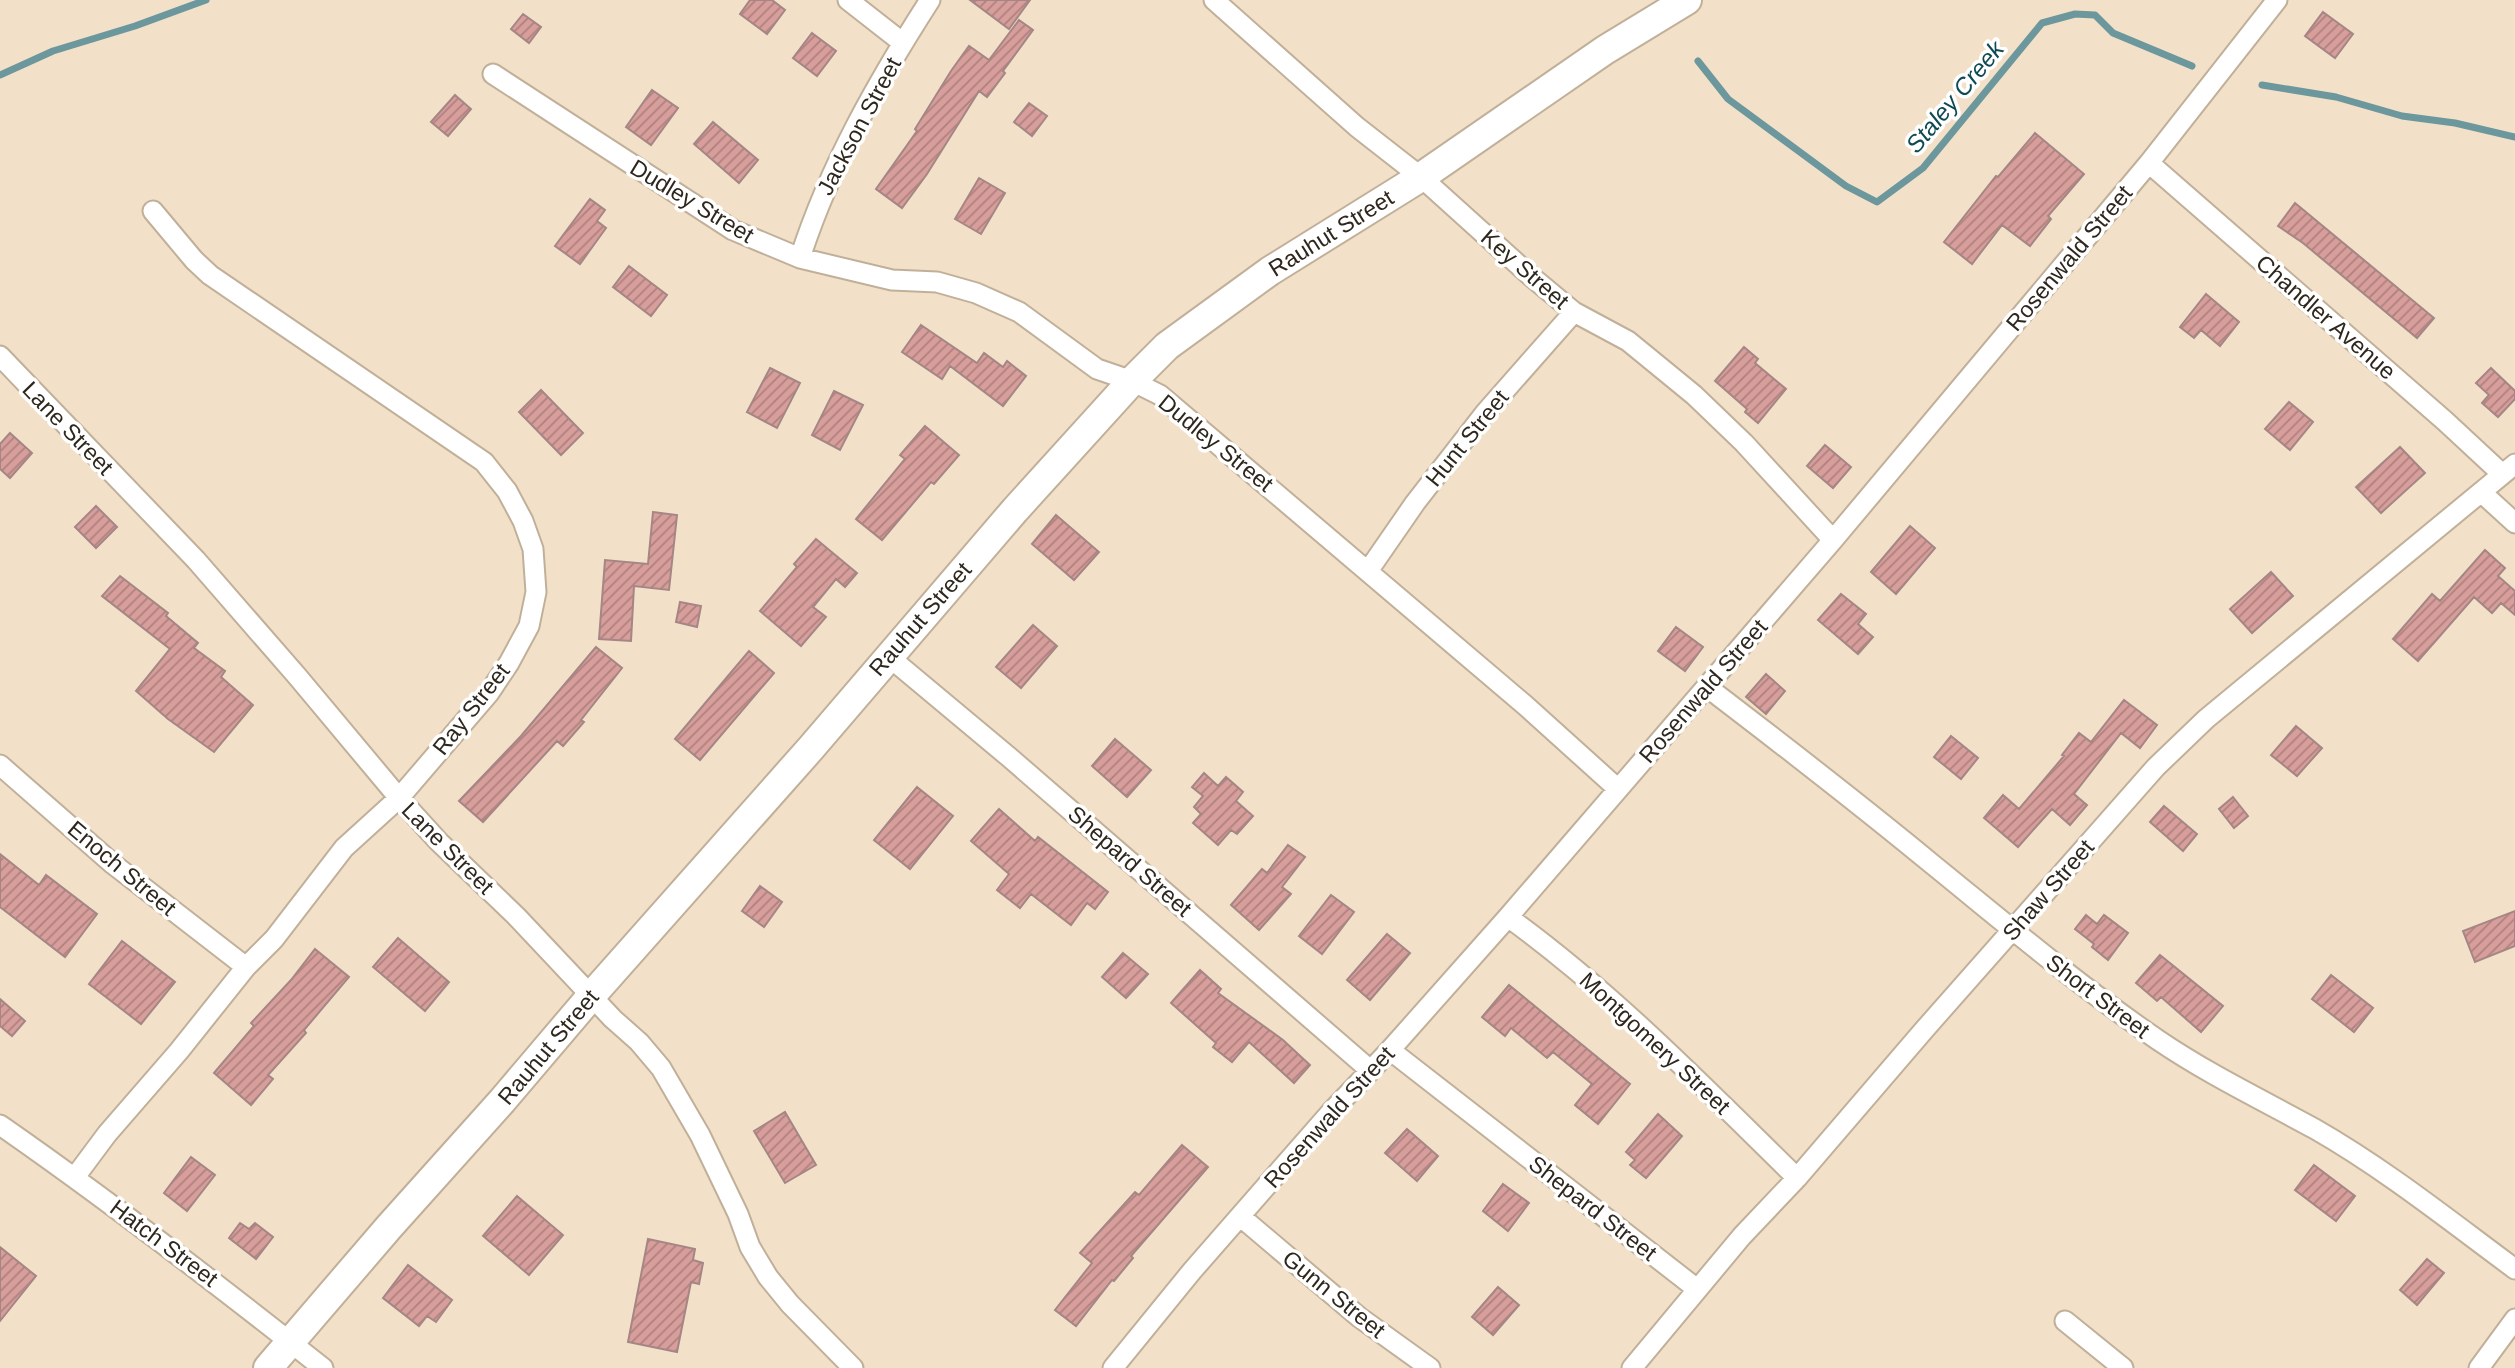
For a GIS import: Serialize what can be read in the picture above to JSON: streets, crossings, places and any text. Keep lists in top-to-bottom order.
{
  "streets": {
    "main road": ["Rauhut Street"],
    "street": [
      "Jackson Street",
      "Dudley Street",
      "Rosenwald Street",
      "Key Street",
      "Chandler Avenue",
      "Lane Street",
      "Hunt Street",
      "Ray Street",
      "Shepard Street",
      "Enoch Street",
      "Shaw Street",
      "Short Street",
      "Montgomery Street",
      "Hatch Street",
      "Gunn Street"
    ]
  },
  "crossings": [
    ["Jackson Street", "Dudley Street"],
    ["Dudley Street", "Rauhut Street"],
    ["Dudley Street", "Rosenwald Street"],
    ["Dudley Street", "Hunt Street"],
    ["Rauhut Street", "Key Street"],
    ["Rauhut Street", "Lane Street"],
    ["Rauhut Street", "Shepard Street"],
    ["Rauhut Street", "Hatch Street"],
    ["Rosenwald Street", "Key Street"],
    ["Rosenwald Street", "Chandler Avenue"],
    ["Rosenwald Street", "Shepard Street"],
    ["Rosenwald Street", "Short Street"],
    ["Rosenwald Street", "Montgomery Street"],
    ["Rosenwald Street", "Gunn Street"],
    ["Key Street", "Hunt Street"],
    ["Chandler Avenue", "Shaw Street"],
    ["Lane Street", "Ray Street"],
    ["Ray Street", "Enoch Street"],
    ["Ray Street", "Hatch Street"],
    ["Shepard Street", "Shaw Street"],
    ["Shaw Street", "Short Street"],
    ["Shaw Street", "Montgomery Street"]
  ],
  "water": ["Staley Creek"]
}
